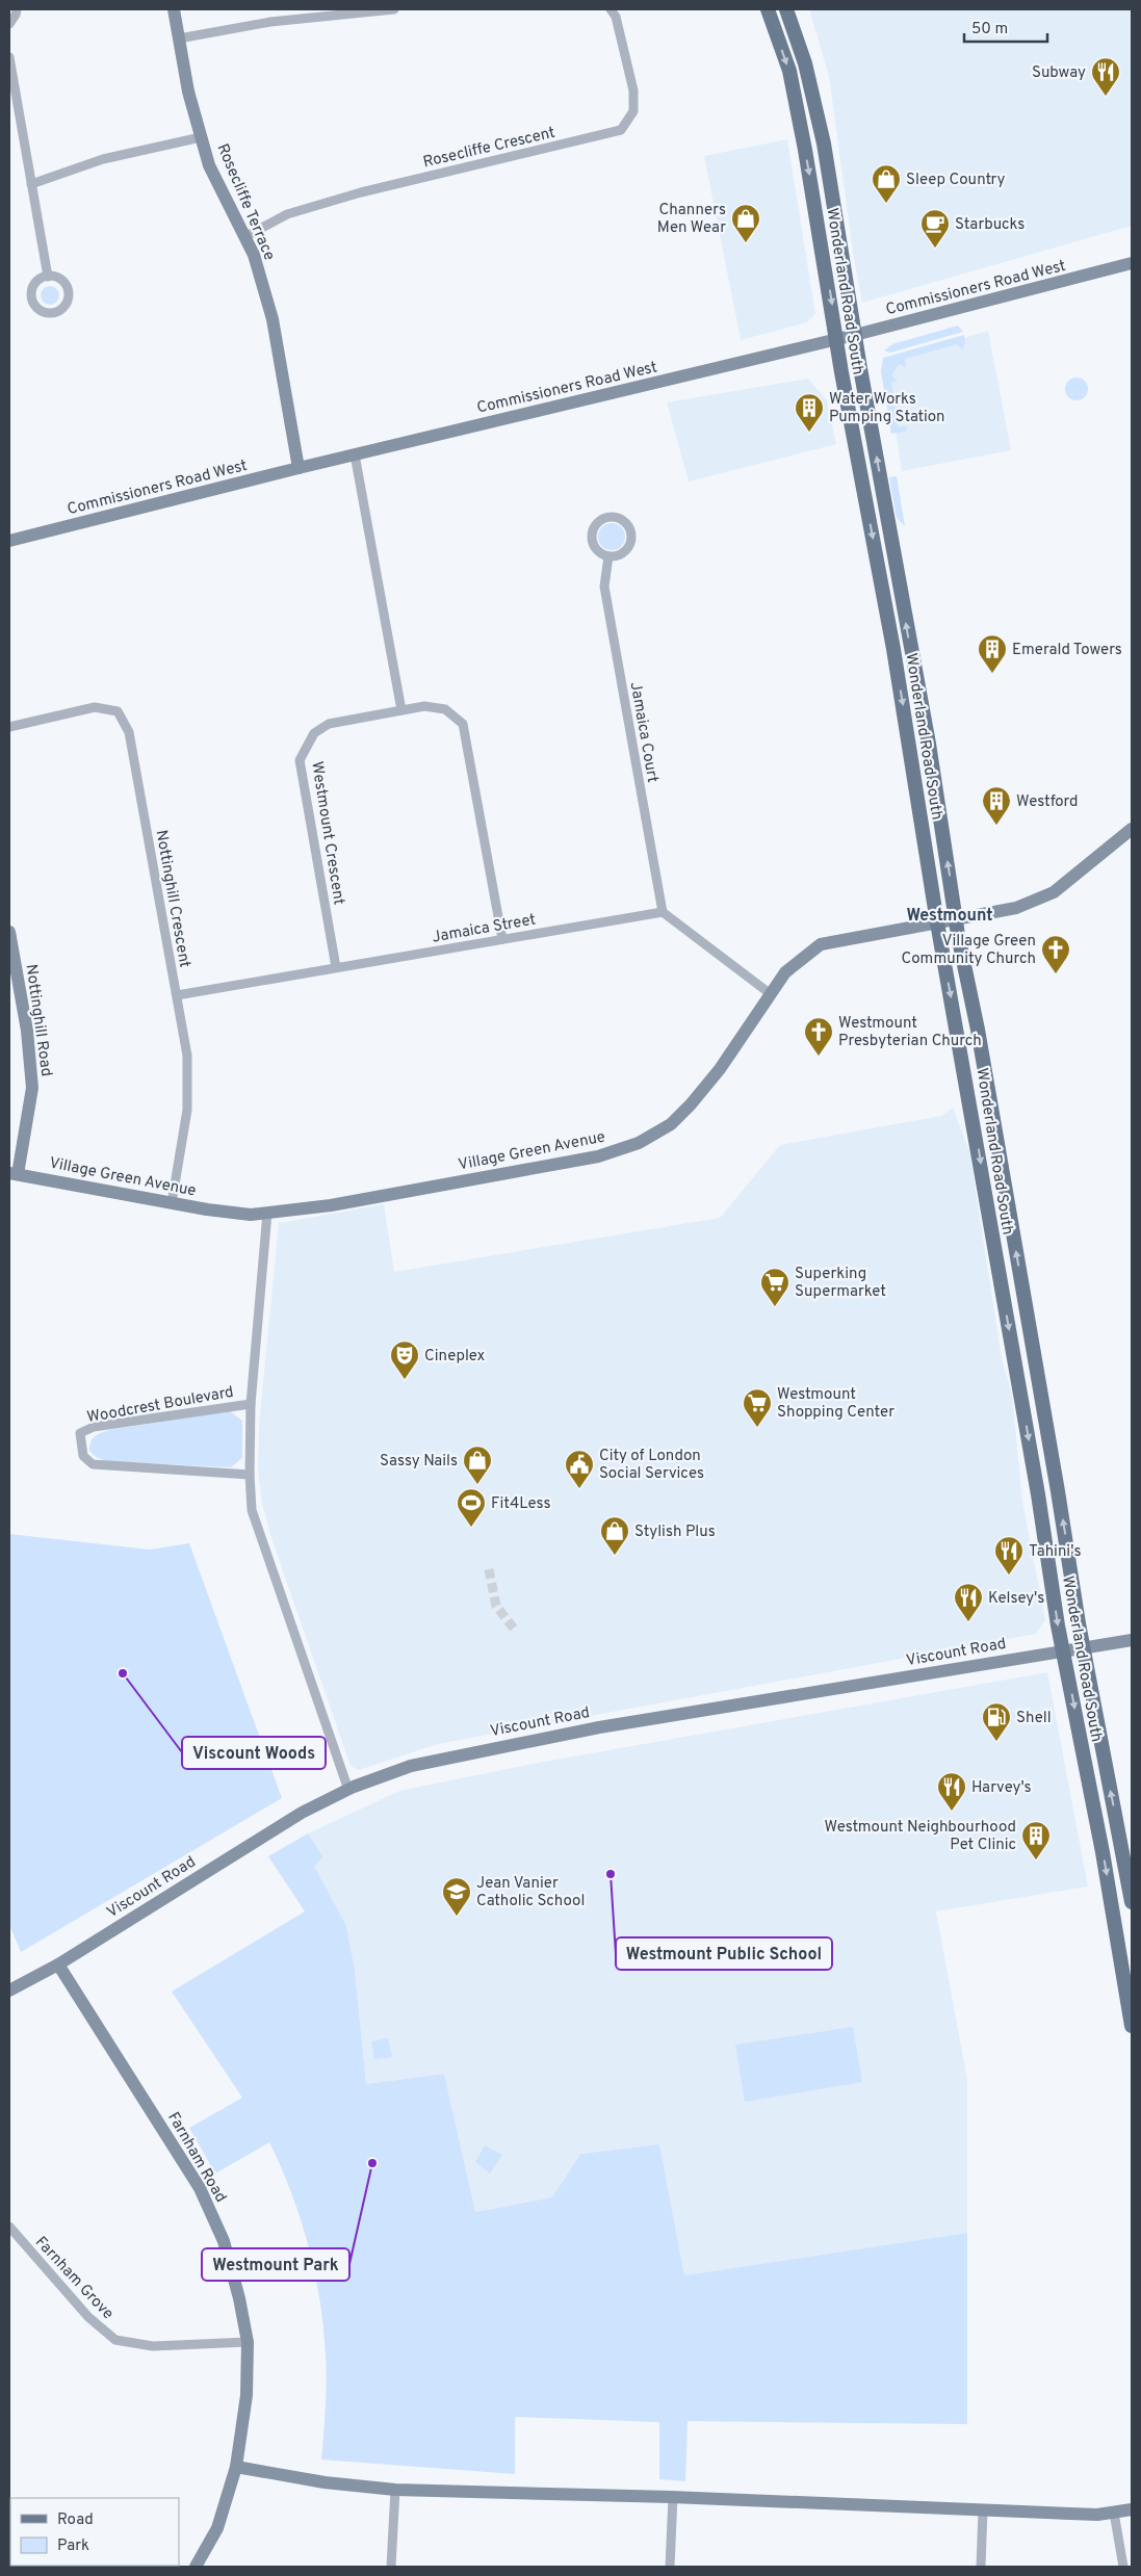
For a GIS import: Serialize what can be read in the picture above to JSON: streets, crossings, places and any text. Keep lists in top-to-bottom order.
{
  "streets": {
    "main road": ["Wonderland Road South"],
    "street": [
      "Rosecliffe Crescent",
      "Rosecliffe Terrace",
      "Commissioners Road West",
      "Jamaica Court",
      "Westmount Crescent",
      "Nottinghill Crescent",
      "Jamaica Street",
      "Nottinghill Road",
      "Village Green Avenue",
      "Woodcrest Boulevard",
      "Viscount Road",
      "Farnham Road",
      "Farnham Grove"
    ]
  },
  "crossings": [
    ["Rosecliffe Crescent", "Rosecliffe Terrace"],
    ["Rosecliffe Terrace", "Commissioners Road West"],
    ["Commissioners Road West", "Wonderland Road South"],
    ["Wonderland Road South", "Village Green Avenue"],
    ["Wonderland Road South", "Viscount Road"],
    ["Jamaica Court", "Jamaica Street"],
    ["Westmount Crescent", "Jamaica Street"],
    ["Nottinghill Crescent", "Jamaica Street"],
    ["Nottinghill Crescent", "Village Green Avenue"],
    ["Nottinghill Road", "Village Green Avenue"],
    ["Village Green Avenue", "Woodcrest Boulevard"],
    ["Woodcrest Boulevard", "Viscount Road"],
    ["Viscount Road", "Farnham Road"],
    ["Farnham Road", "Farnham Grove"]
  ],
  "districts": ["Westmount"],
  "places": {
    "restaurant": [
      "Subway",
      "Tahini's",
      "Kelsey's",
      "Harvey's"
    ],
    "shop": [
      "Sleep Country",
      "Channers Men Wear",
      "Sassy Nails",
      "Stylish Plus"
    ],
    "cafe": ["Starbucks"],
    "building": [
      "Water Works Pumping Station",
      "Emerald Towers",
      "Westford",
      "Westmount Neighbourhood Pet Clinic"
    ],
    "church": ["Village Green Community Church", "Westmount Presbyterian Church"],
    "supermarket": ["Superking Supermarket", "Westmount Shopping Center"],
    "theatre": ["Cineplex"],
    "public building": ["City of London Social Services"],
    "sports": ["Fit4Less"],
    "other": ["Viscount Woods", "Westmount Public School", "Westmount Park"],
    "fuel station": ["Shell"],
    "school or university": ["Jean Vanier Catholic School"]
  },
  "legend": ["Road", "Park"],
  "scale_bar": "50 m"
}
